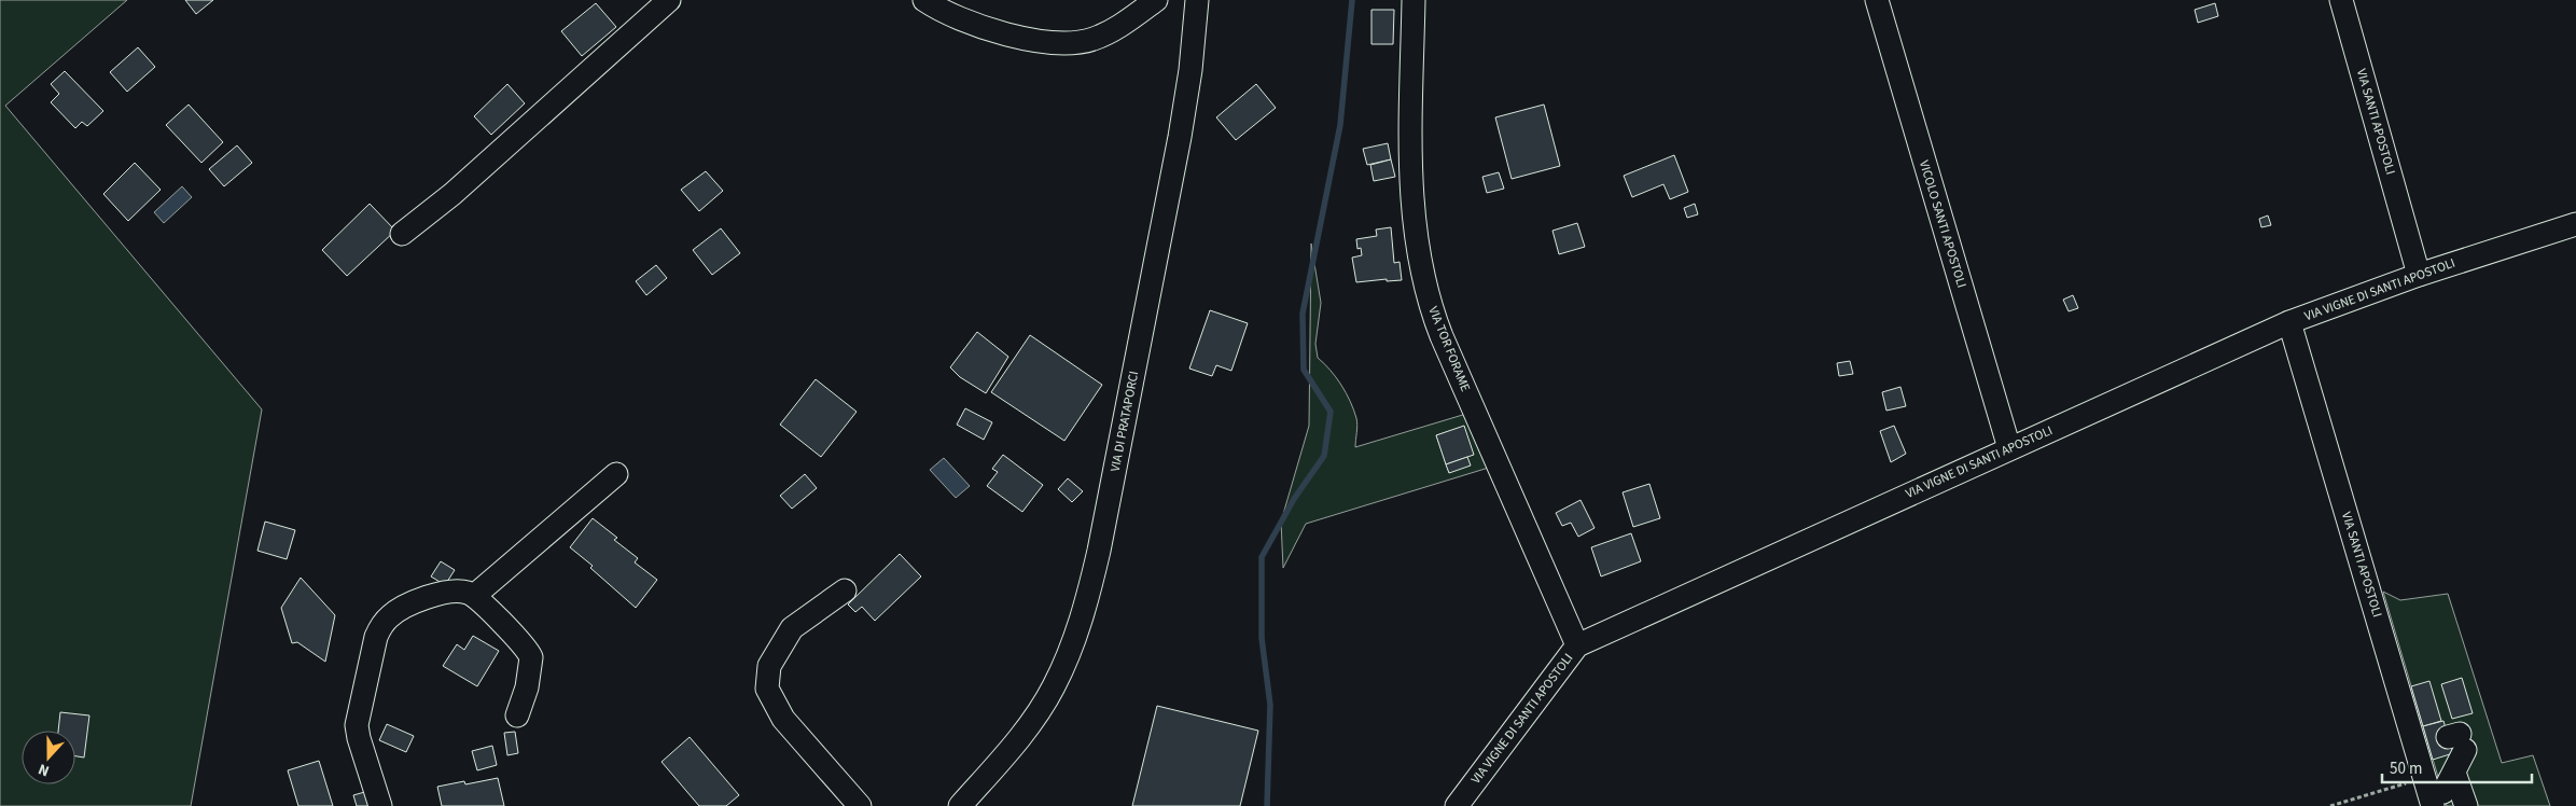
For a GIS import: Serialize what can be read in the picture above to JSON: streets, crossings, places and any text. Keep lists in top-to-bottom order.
{
  "streets": {
    "street": [
      "VIA SANTI APOSTOLI",
      "VICOLO SANTI APOSTOLI",
      "VIA VIGNE DI SANTI APOSTOLI",
      "VIA TOR FORAME",
      "VIA DI PRATAPORCI"
    ]
  },
  "crossings": [
    ["VIA SANTI APOSTOLI", "VIA VIGNE DI SANTI APOSTOLI"],
    ["VICOLO SANTI APOSTOLI", "VIA VIGNE DI SANTI APOSTOLI"],
    ["VIA VIGNE DI SANTI APOSTOLI", "VIA TOR FORAME"]
  ],
  "scale_bar": "50 m",
  "north": "bottom"
}
